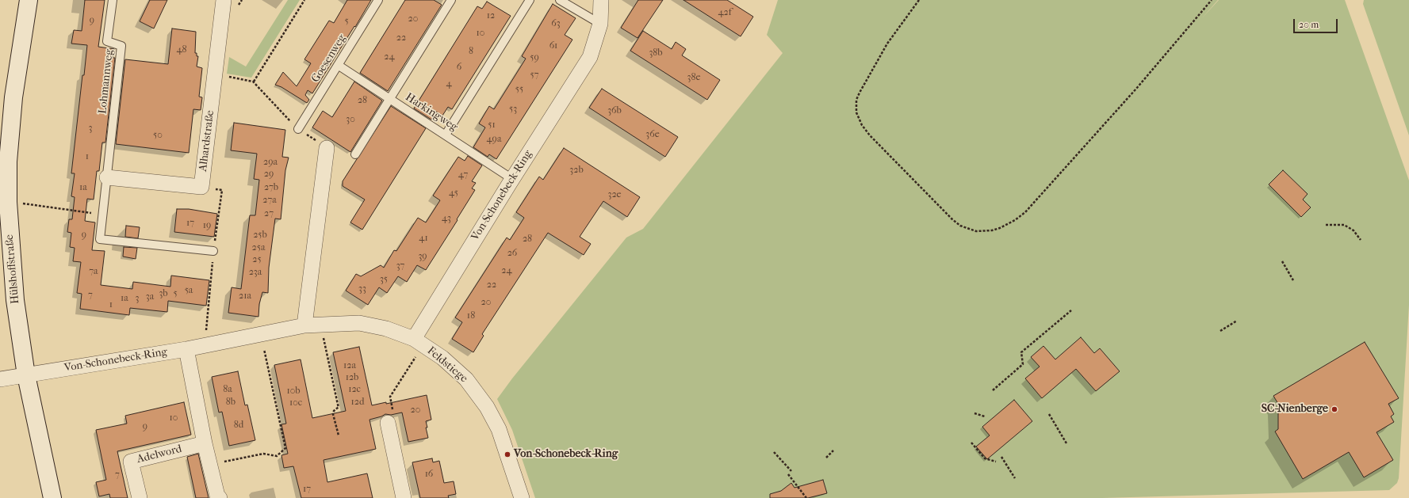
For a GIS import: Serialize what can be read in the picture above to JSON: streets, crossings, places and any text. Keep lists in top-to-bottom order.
{
  "streets": {
    "main road": ["Hülshoffstraße"],
    "street": [
      "Alhardstraße",
      "Von-Schonebeck-Ring",
      "Feldstiege",
      "Adelword"
    ],
    "lane": ["Goesenweg", "Lohmannweg", "Harkingweg"]
  },
  "crossings": [
    ["Goesenweg", "Harkingweg"],
    ["Lohmannweg", "Alhardstraße"],
    ["Harkingweg", "Von-Schonebeck-Ring"],
    ["Von-Schonebeck-Ring", "Hülshoffstraße"],
    ["Von-Schonebeck-Ring", "Feldstiege"]
  ],
  "places": ["SC-Nienberge", "Von-Schonebeck-Ring"],
  "house_numbers": [
    "42f",
    "12",
    "20",
    "9",
    "5",
    "63",
    "10",
    "22",
    "61",
    "48",
    "8",
    "38b",
    "24",
    "59",
    "6",
    "57",
    "38e",
    "4",
    "55",
    "28",
    "53",
    "36b",
    "30",
    "51",
    "3",
    "36e",
    "50",
    "49a",
    "1",
    "29a",
    "32b",
    "29",
    "47",
    "1a",
    "27b",
    "45",
    "32e",
    "27a",
    "27",
    "43",
    "17",
    "19",
    "9",
    "25b",
    "41",
    "28",
    "25a",
    "26",
    "39",
    "25",
    "37",
    "24",
    "7a",
    "23a",
    "35",
    "22",
    "33",
    "5a",
    "3b",
    "5",
    "7",
    "21a",
    "3a",
    "1a",
    "3",
    "20",
    "1",
    "18",
    "12a",
    "12b",
    "8a",
    "12c",
    "10b",
    "8b",
    "12d",
    "10c",
    "20",
    "10",
    "8d",
    "9",
    "16",
    "7",
    "17"
  ],
  "scale_bar": "20 m"
}
